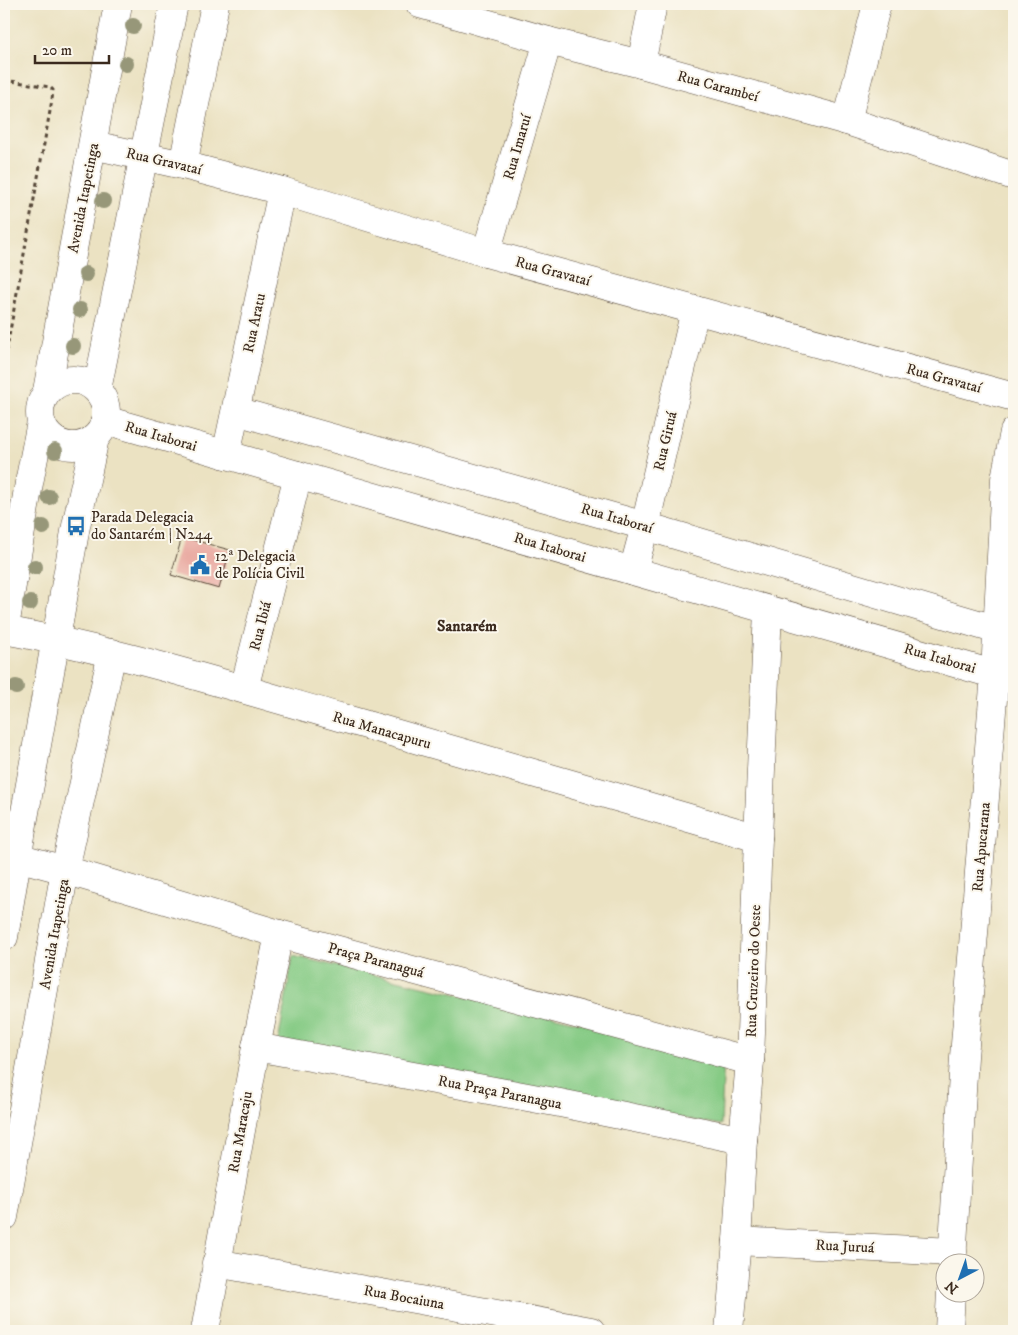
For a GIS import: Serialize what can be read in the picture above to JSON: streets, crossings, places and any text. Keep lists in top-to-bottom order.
{
  "streets": {
    "street": [
      "Rua Carambeí",
      "Rua Imaruí",
      "Rua Gravataí",
      "Avenida Itapetinga",
      "Rua Aratu",
      "Rua Itaborai",
      "Rua Giruá",
      "Rua Itaboraí",
      "Rua Ibiá",
      "Rua Manacapuru",
      "Rua Apucarana",
      "Praça Paranaguá",
      "Rua Cruzeiro do Oeste",
      "Rua Praça Paranagua",
      "Rua Maracaju",
      "Rua Juruá",
      "Rua Bocaiuna"
    ]
  },
  "crossings": [
    ["Rua Carambeí", "Rua Imaruí"],
    ["Rua Imaruí", "Rua Gravataí"],
    ["Rua Gravataí", "Avenida Itapetinga"],
    ["Rua Gravataí", "Rua Aratu"],
    ["Rua Gravataí", "Rua Giruá"],
    ["Avenida Itapetinga", "Rua Itaborai"],
    ["Avenida Itapetinga", "Rua Manacapuru"],
    ["Avenida Itapetinga", "Praça Paranaguá"],
    ["Rua Aratu", "Rua Itaborai"],
    ["Rua Aratu", "Rua Itaboraí"],
    ["Rua Itaborai", "Rua Giruá"],
    ["Rua Itaborai", "Rua Ibiá"],
    ["Rua Itaborai", "Rua Apucarana"],
    ["Rua Itaborai", "Rua Cruzeiro do Oeste"],
    ["Rua Giruá", "Rua Itaboraí"],
    ["Rua Itaboraí", "Rua Apucarana"],
    ["Rua Ibiá", "Rua Manacapuru"],
    ["Rua Manacapuru", "Rua Cruzeiro do Oeste"],
    ["Praça Paranaguá", "Rua Cruzeiro do Oeste"],
    ["Praça Paranaguá", "Rua Maracaju"],
    ["Rua Cruzeiro do Oeste", "Rua Praça Paranagua"],
    ["Rua Cruzeiro do Oeste", "Rua Juruá"],
    ["Rua Praça Paranagua", "Rua Maracaju"],
    ["Rua Maracaju", "Rua Bocaiuna"]
  ],
  "districts": ["Santarém"],
  "places": {
    "bus stop": ["Parada Delegacia do Santarém | N244"],
    "public building": ["12ª Delegacia de Polícia Civil"]
  },
  "scale_bar": "20 m",
  "north": "bottom left"
}
